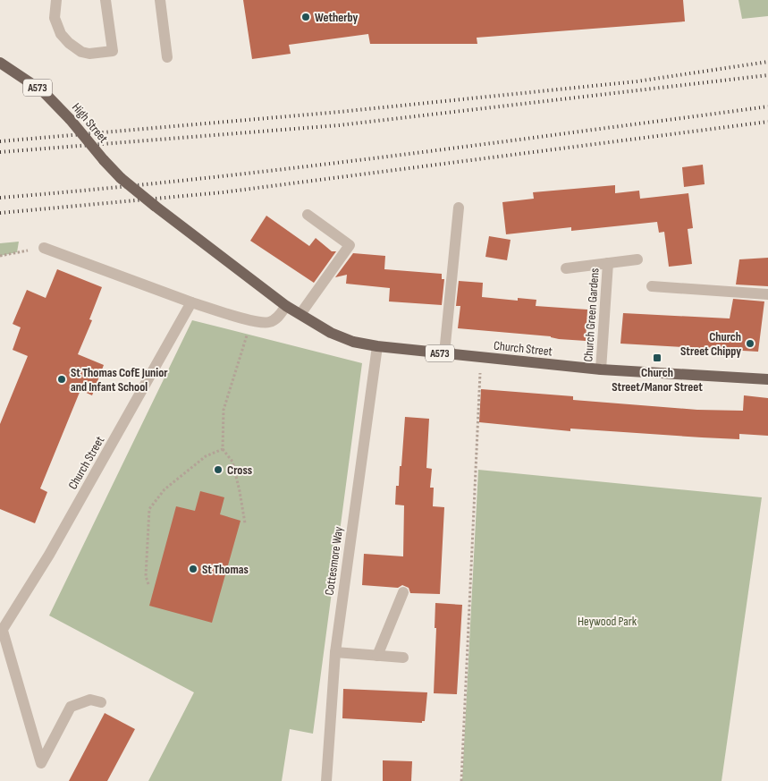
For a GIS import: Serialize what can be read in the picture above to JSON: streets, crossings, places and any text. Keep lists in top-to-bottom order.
{
  "streets": {
    "main road": ["A573", "High Street", "Church Street"],
    "street": ["Church Green Gardens", "Cottesmore Way"]
  },
  "crossings": [
    ["High Street", "Church Street"],
    ["Church Green Gardens", "Church Street"],
    ["Church Street", "Cottesmore Way"]
  ],
  "parks": ["Heywood Park"],
  "places": {
    "other": [
      "Wetherby",
      "Church Street Chippy",
      "St Thomas CofE Junior and Infant School",
      "Cross",
      "St Thomas"
    ],
    "transit": ["Church Street/Manor Street"]
  }
}
